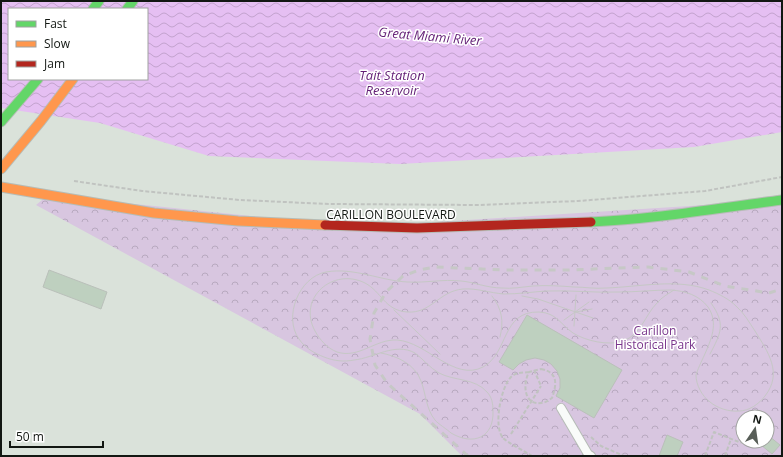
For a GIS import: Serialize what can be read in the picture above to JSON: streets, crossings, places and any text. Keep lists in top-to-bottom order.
{
  "streets": {
    "main road": ["CARILLON BOULEVARD"]
  },
  "water": ["Great Miami River", "Tait Station Reservoir"],
  "parks": ["Carillon Historical Park"],
  "legend": ["Fast", "Slow", "Jam"],
  "scale_bar": "50 m",
  "north": "top"
}
